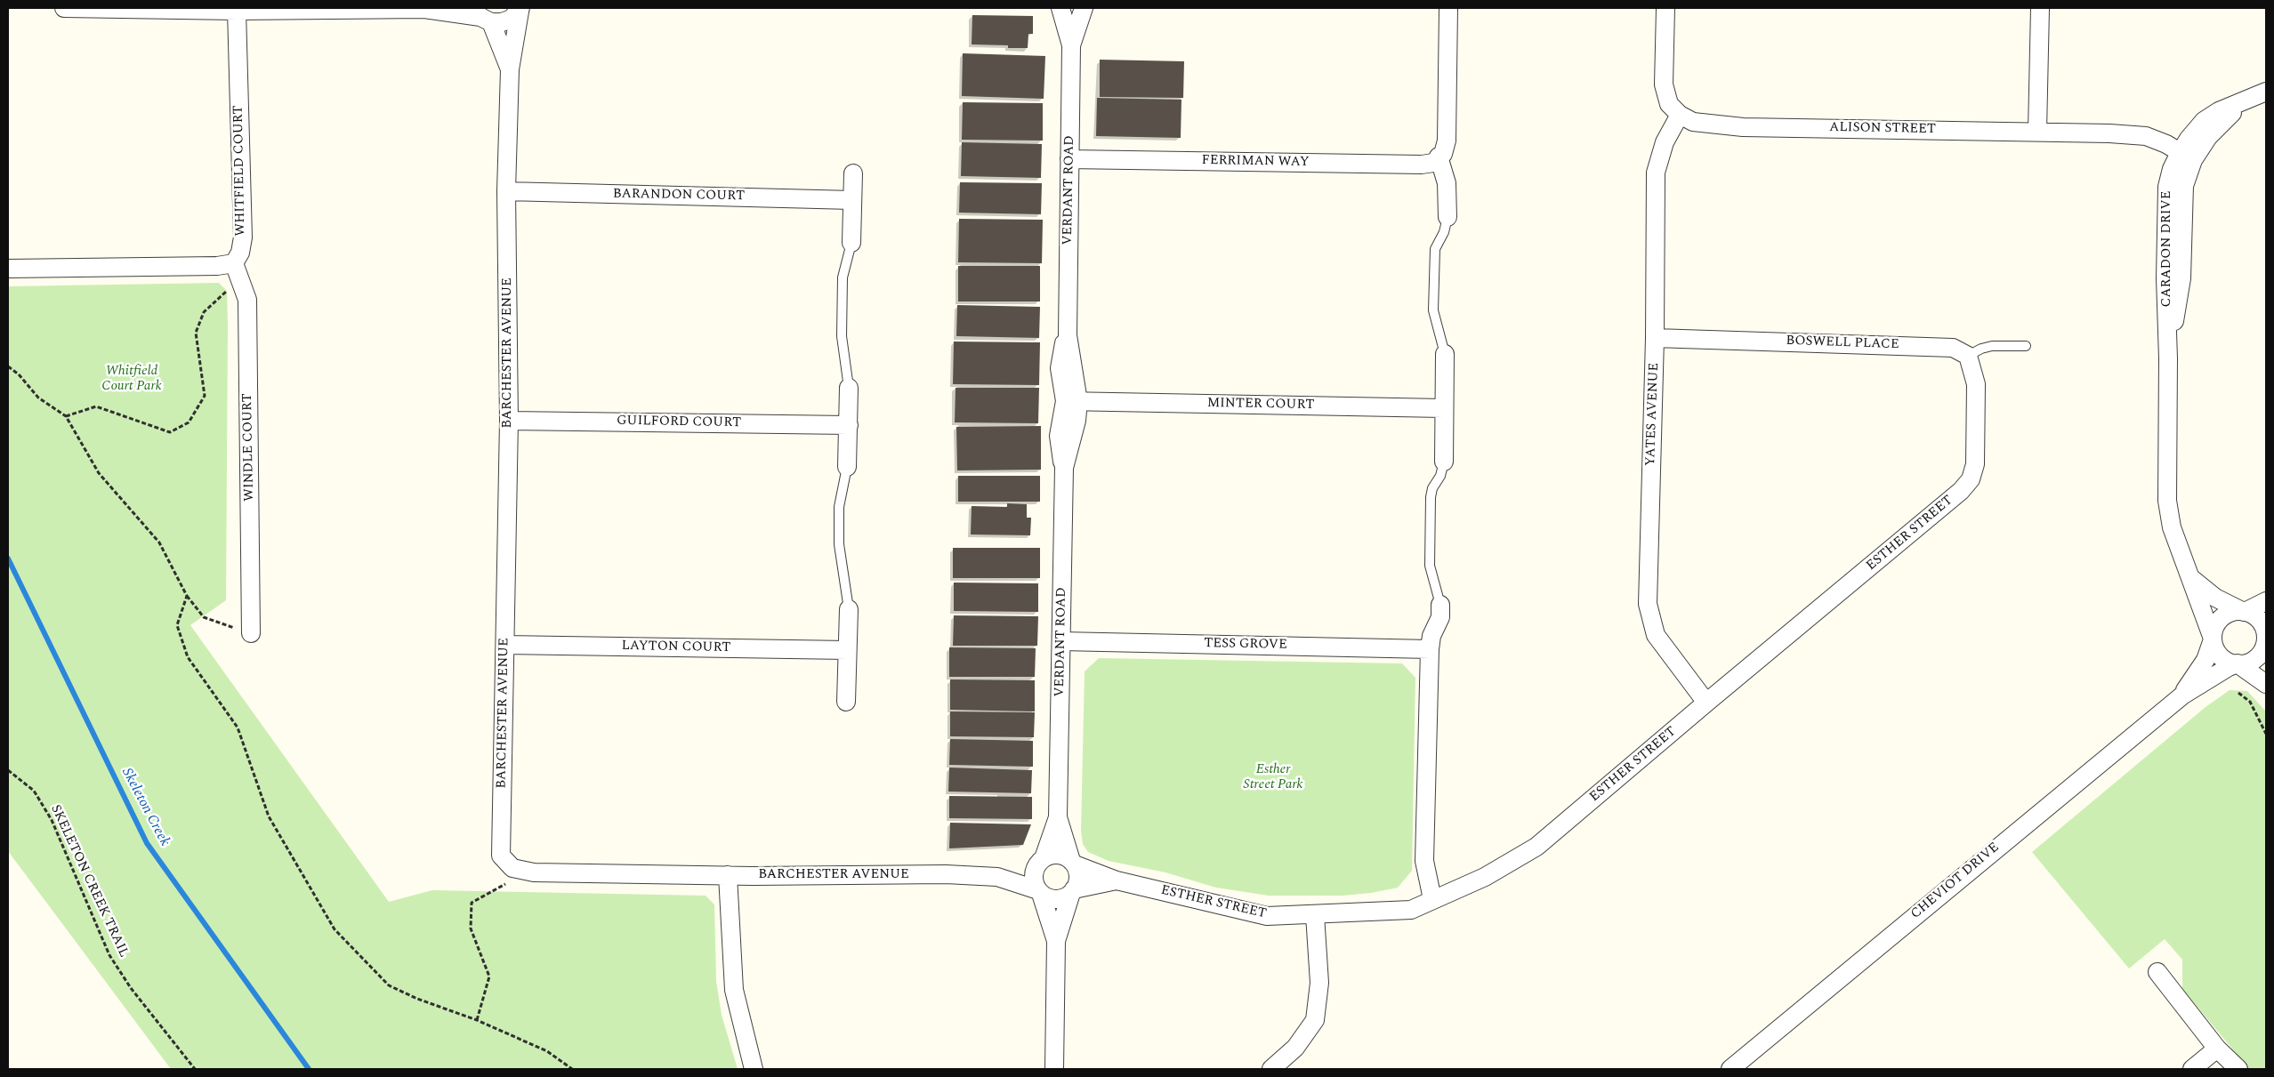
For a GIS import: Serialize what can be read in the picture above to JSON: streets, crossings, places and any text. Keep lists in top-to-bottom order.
{
  "streets": {
    "street": [
      "ALISON STREET",
      "FERRIMAN WAY",
      "WHITFIELD COURT",
      "VERDANT ROAD",
      "BARANDON COURT",
      "CARADON DRIVE",
      "BOSWELL PLACE",
      "BARCHESTER AVENUE",
      "MINTER COURT",
      "YATES AVENUE",
      "GUILFORD COURT",
      "WINDLE COURT",
      "ESTHER STREET",
      "TESS GROVE",
      "LAYTON COURT",
      "CHEVIOT DRIVE"
    ],
    "path": ["SKELETON CREEK TRAIL"]
  },
  "crossings": [
    ["ALISON STREET", "CARADON DRIVE"],
    ["ALISON STREET", "YATES AVENUE"],
    ["FERRIMAN WAY", "VERDANT ROAD"],
    ["WHITFIELD COURT", "WINDLE COURT"],
    ["VERDANT ROAD", "BARCHESTER AVENUE"],
    ["VERDANT ROAD", "MINTER COURT"],
    ["VERDANT ROAD", "ESTHER STREET"],
    ["VERDANT ROAD", "TESS GROVE"],
    ["BARANDON COURT", "BARCHESTER AVENUE"],
    ["CARADON DRIVE", "CHEVIOT DRIVE"],
    ["BOSWELL PLACE", "YATES AVENUE"],
    ["BOSWELL PLACE", "ESTHER STREET"],
    ["BARCHESTER AVENUE", "GUILFORD COURT"],
    ["BARCHESTER AVENUE", "ESTHER STREET"],
    ["BARCHESTER AVENUE", "LAYTON COURT"],
    ["YATES AVENUE", "ESTHER STREET"]
  ],
  "water": ["Skeleton Creek"],
  "parks": ["Whitfield Court Park", "Esther Street Park"]
}
